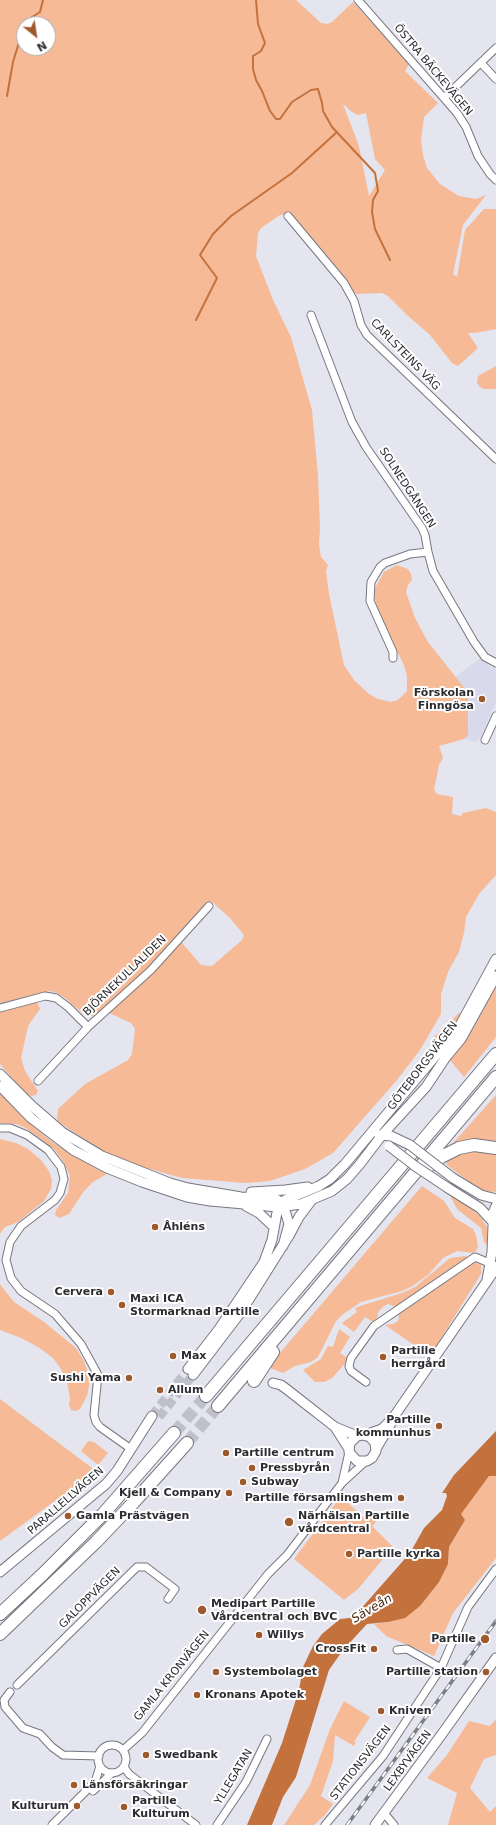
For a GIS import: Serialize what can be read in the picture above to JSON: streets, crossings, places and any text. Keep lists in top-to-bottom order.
{
  "streets": {
    "street": [
      "ÖSTRA BÄCKEVÄGEN",
      "CARLSTEINS VÄG",
      "SOLNEDGÅNGEN",
      "BJÖRNEKULLALIDEN",
      "GÖTEBORGSVÄGEN",
      "PARALLELLVÄGEN",
      "GALOPPVÄGEN",
      "GAMLA KRONVÄGEN",
      "LEXBYVÄGEN",
      "STATIONSVÄGEN",
      "YLLEGATAN"
    ]
  },
  "water": ["Säveån"],
  "places": [
    "Förskolan Finngösa",
    "Åhléns",
    "Cervera",
    "Maxi ICA Stormarknad Partille",
    "Max",
    "Partille herrgård",
    "Sushi Yama",
    "Allum",
    "Partille kommunhus",
    "Partille centrum",
    "Pressbyrån",
    "Subway",
    "Kjell & Company",
    "Partille församlingshem",
    "Gamla Prästvägen",
    "Närhälsan Partille vårdcentral",
    "Partille kyrka",
    "Medipart Partille Vårdcentral och BVC",
    "Willys",
    "Partille",
    "CrossFit",
    "Systembolaget",
    "Partille station",
    "Kronans Apotek",
    "Kniven",
    "Swedbank",
    "Länsförsäkringar",
    "Kulturum",
    "Partille Kulturum"
  ],
  "north": "bottom right"
}
